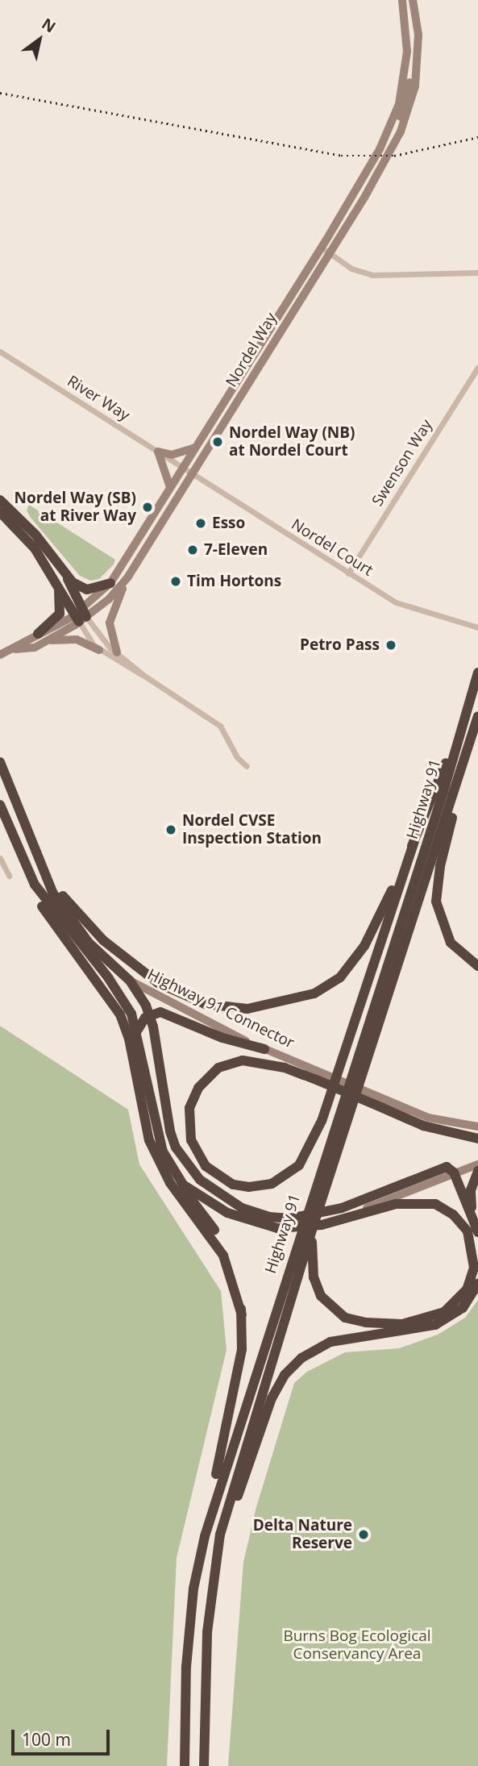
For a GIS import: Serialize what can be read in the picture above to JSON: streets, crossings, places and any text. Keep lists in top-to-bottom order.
{
  "streets": {
    "highway": ["Highway 91", "Highway 91 Connector"],
    "street": [
      "Nordel Way",
      "River Way",
      "Swenson Way",
      "Nordel Court"
    ]
  },
  "crossings": [
    ["Nordel Way", "River Way"],
    ["Nordel Way", "Nordel Court"],
    ["River Way", "Nordel Court"],
    ["Swenson Way", "Nordel Court"]
  ],
  "parks": ["Burns Bog Ecological Conservancy Area"],
  "places": [
    "Nordel Way (NB) at Nordel Court",
    "Nordel Way (SB) at River Way",
    "Esso",
    "7-Eleven",
    "Tim Hortons",
    "Petro Pass",
    "Nordel CVSE Inspection Station",
    "Delta Nature Reserve"
  ],
  "scale_bar": "100 m",
  "north": "top right"
}
